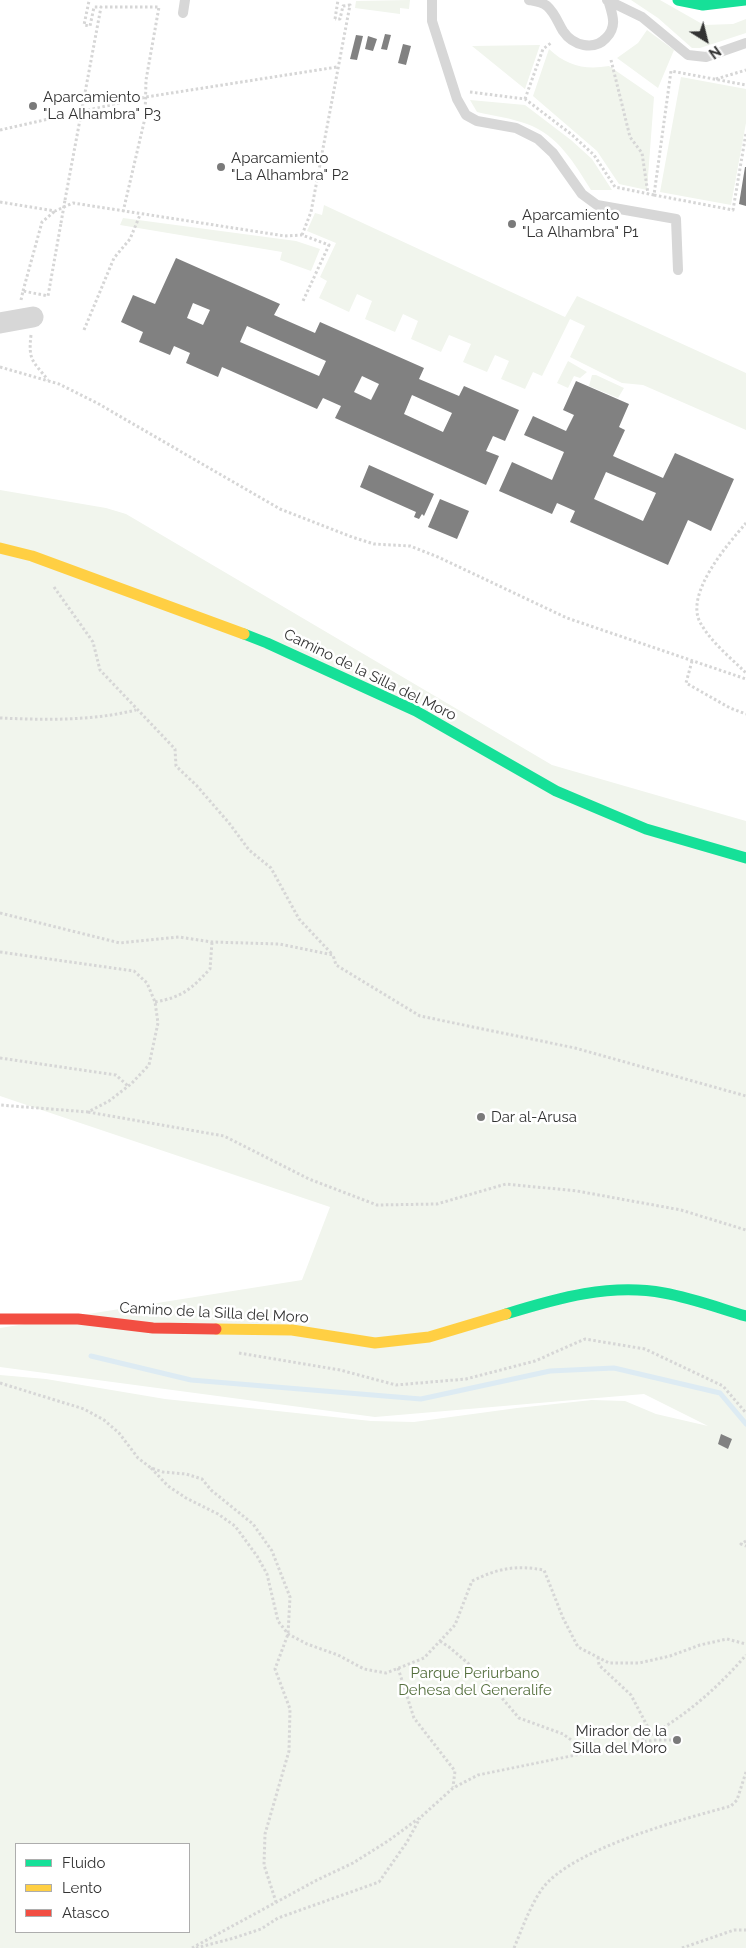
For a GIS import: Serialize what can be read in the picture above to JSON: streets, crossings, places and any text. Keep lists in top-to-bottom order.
{
  "streets": {
    "street": ["Camino de la Silla del Moro"]
  },
  "parks": ["Parque Periurbano Dehesa del Generalife"],
  "places": [
    "Aparcamiento \"La Alhambra\" P3",
    "Aparcamiento \"La Alhambra\" P2",
    "Aparcamiento \"La Alhambra\" P1",
    "Dar al-Arusa",
    "Mirador de la Silla del Moro"
  ],
  "legend": ["Fluido", "Lento", "Atasco"],
  "north": "bottom right"
}
